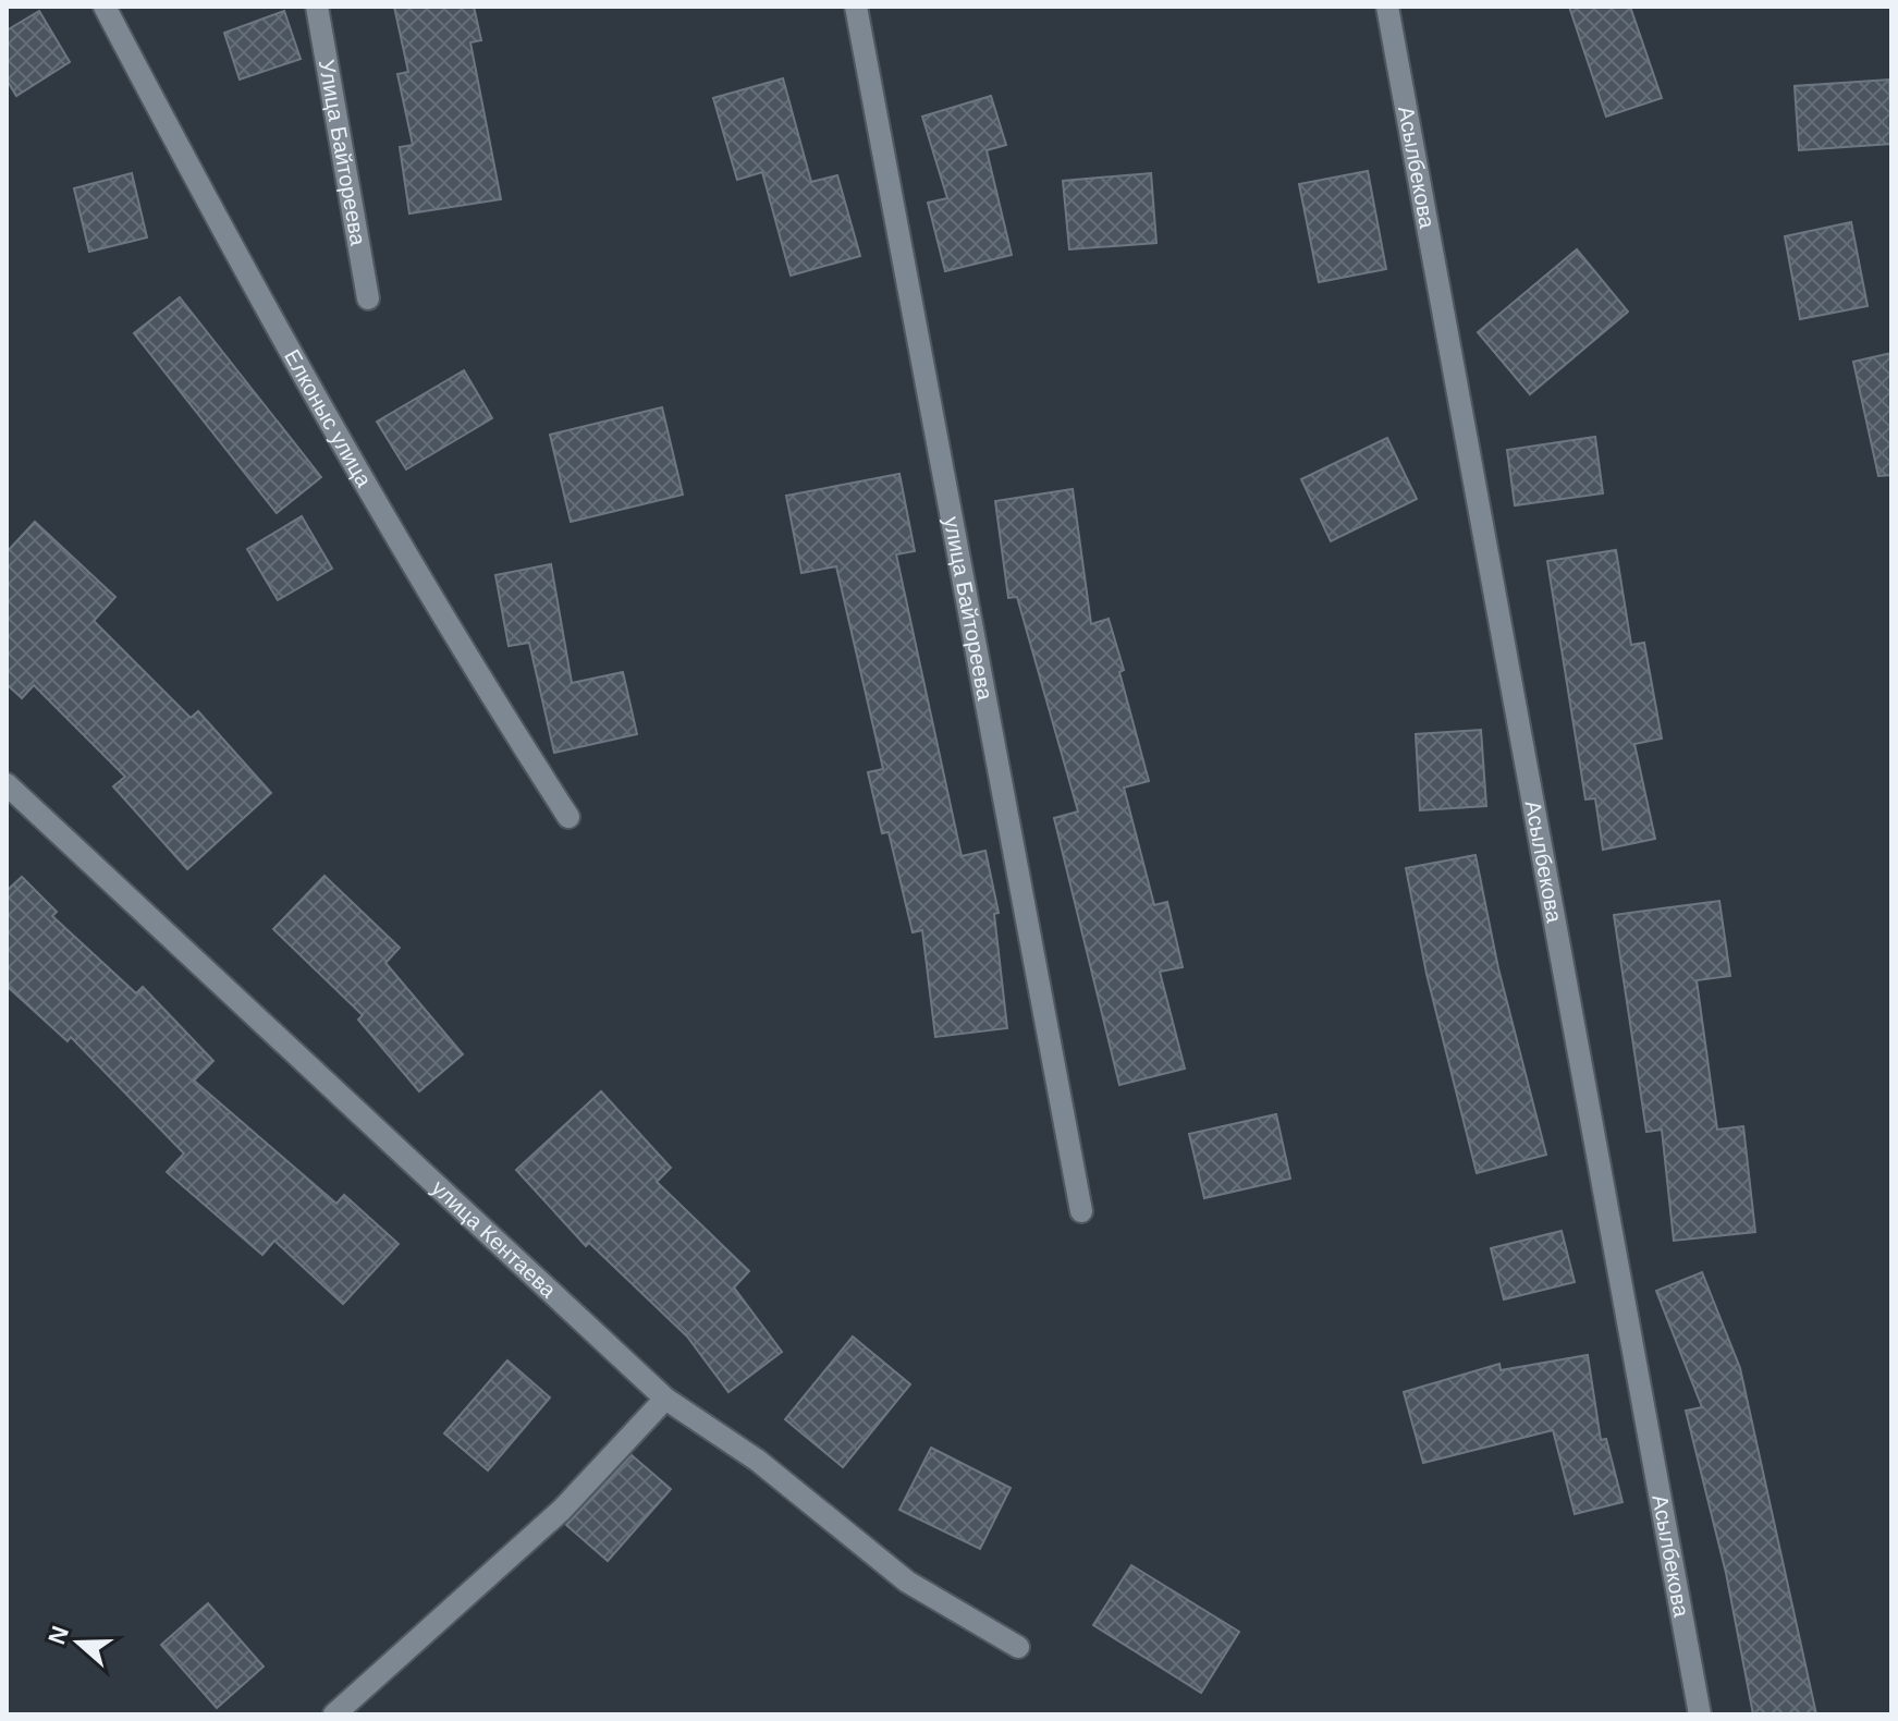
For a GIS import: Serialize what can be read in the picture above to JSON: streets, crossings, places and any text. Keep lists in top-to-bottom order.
{
  "streets": {
    "street": [
      "Улица Байтореева",
      "Асылбекова",
      "Елконыс улица",
      "улица Байтореева",
      "улица Кентаева"
    ]
  },
  "north": "left"
}
